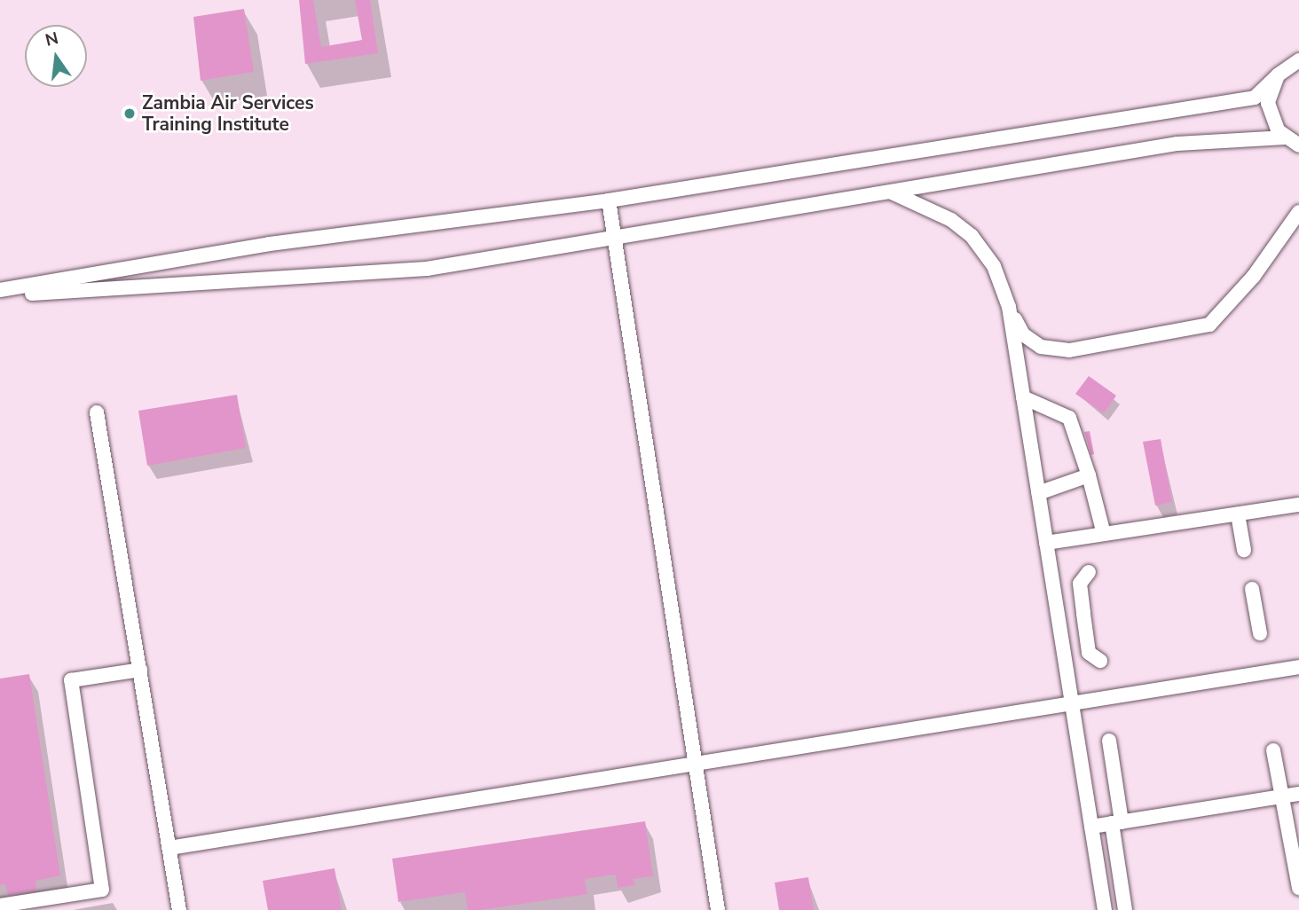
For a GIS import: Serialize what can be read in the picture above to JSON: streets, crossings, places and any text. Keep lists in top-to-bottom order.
{
  "places": ["Zambia Air Services Training Institute"],
  "north": "top"
}
